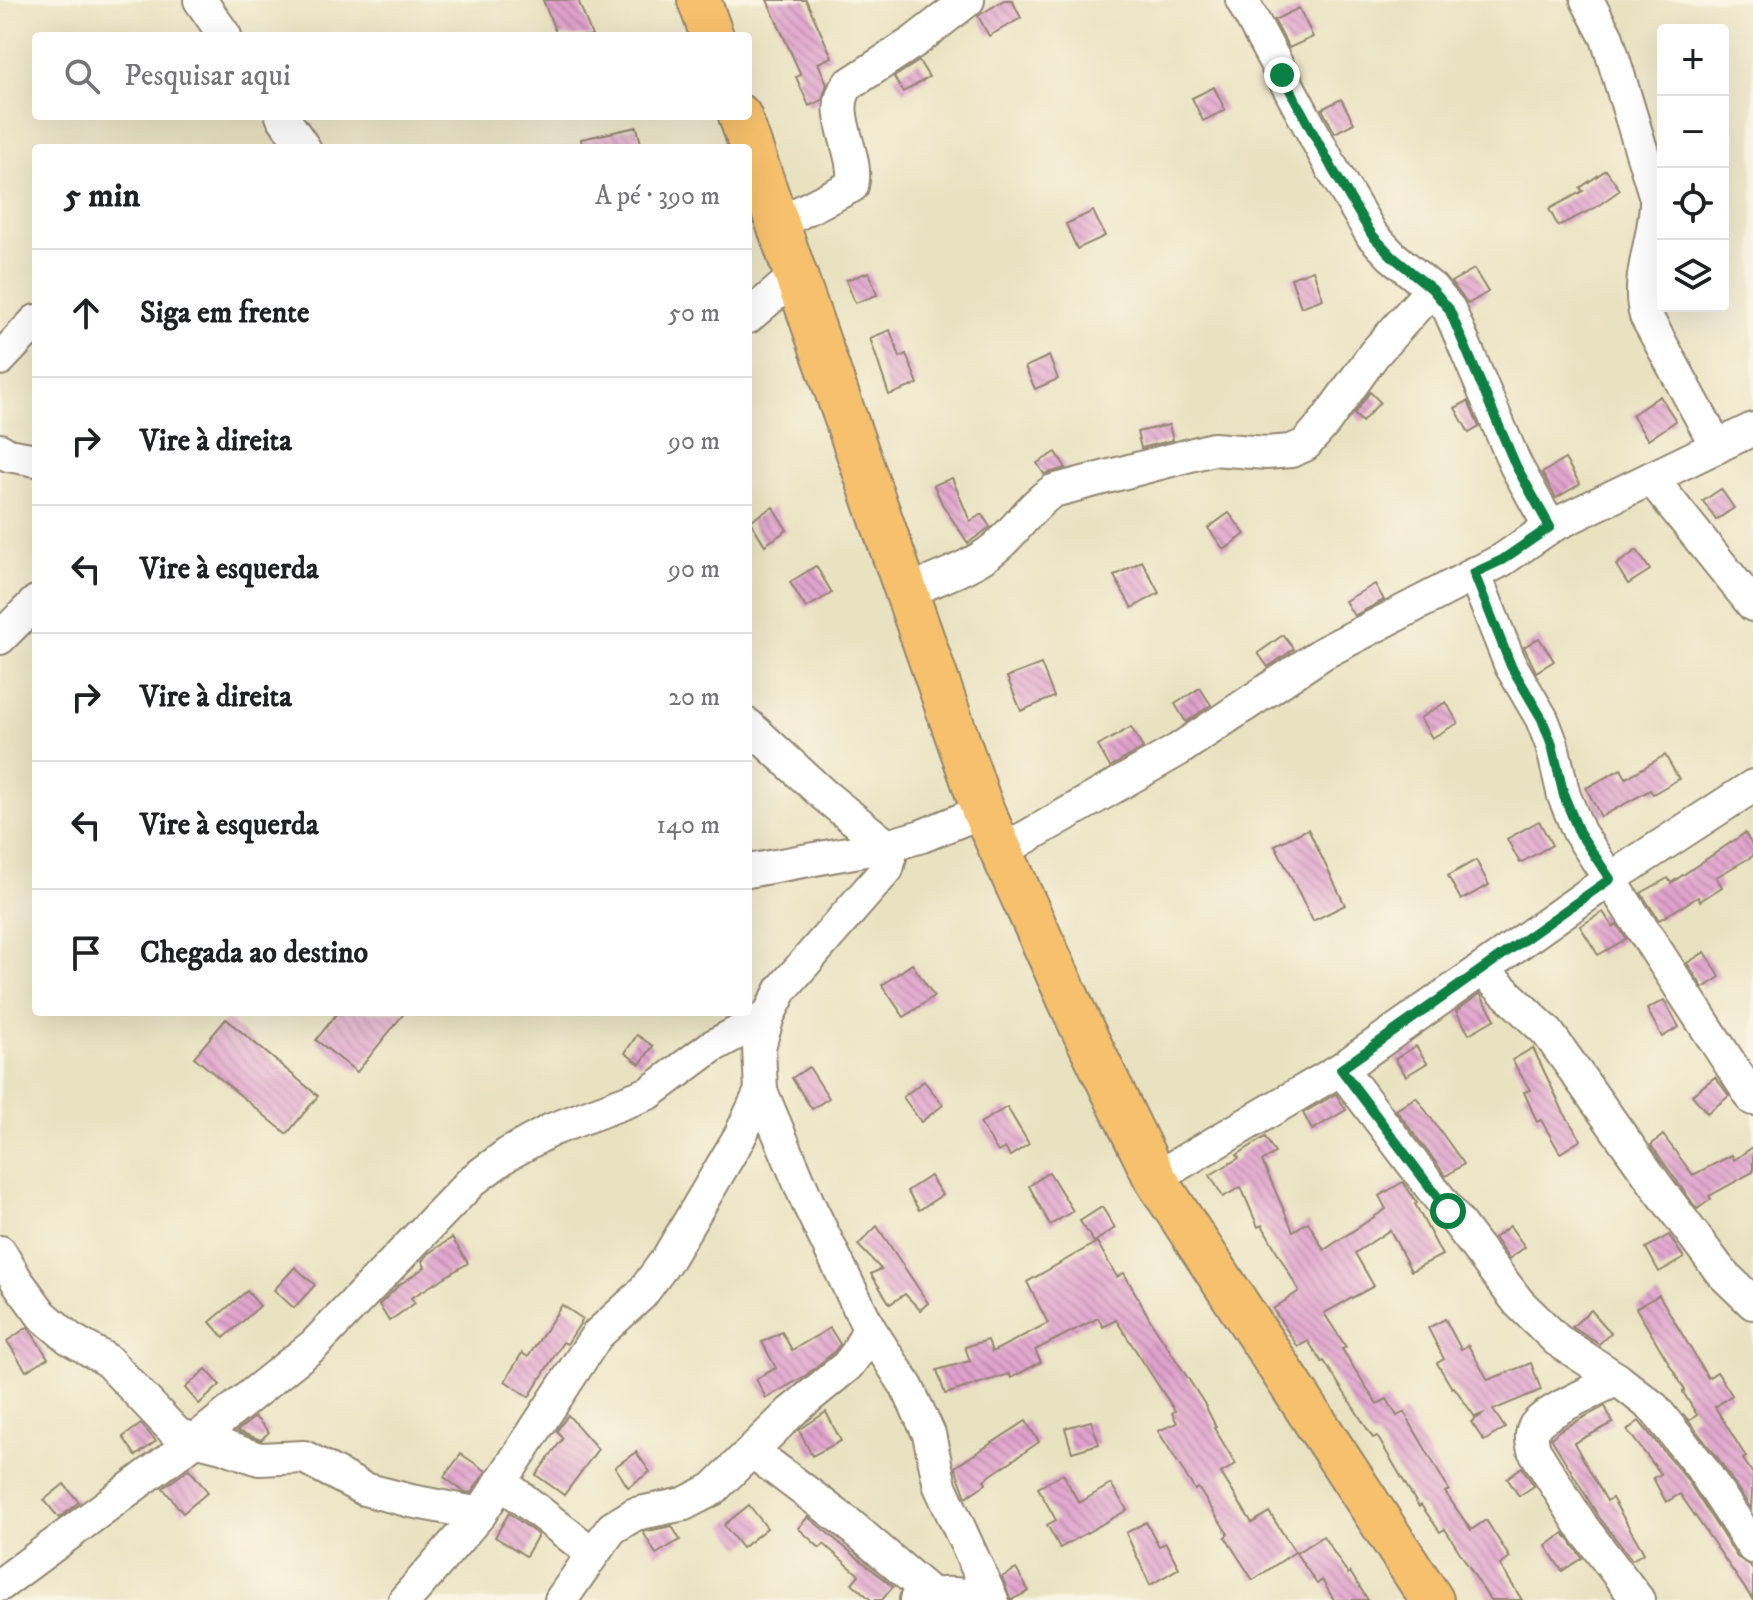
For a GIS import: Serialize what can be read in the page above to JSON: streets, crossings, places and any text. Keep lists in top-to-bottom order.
{
  "page": {
    "map_buttons": ["+", "−"],
    "search": "Pesquisar aqui",
    "heading": ["5 min", "A pé · 390 m"],
    "list": [
      ["Siga em frente", "50 m"],
      ["Vire à direita", "90 m"],
      ["Vire à esquerda", "90 m"],
      ["Vire à direita", "20 m"],
      ["Vire à esquerda", "140 m"],
      "Chegada ao destino"
    ]
  }
}
